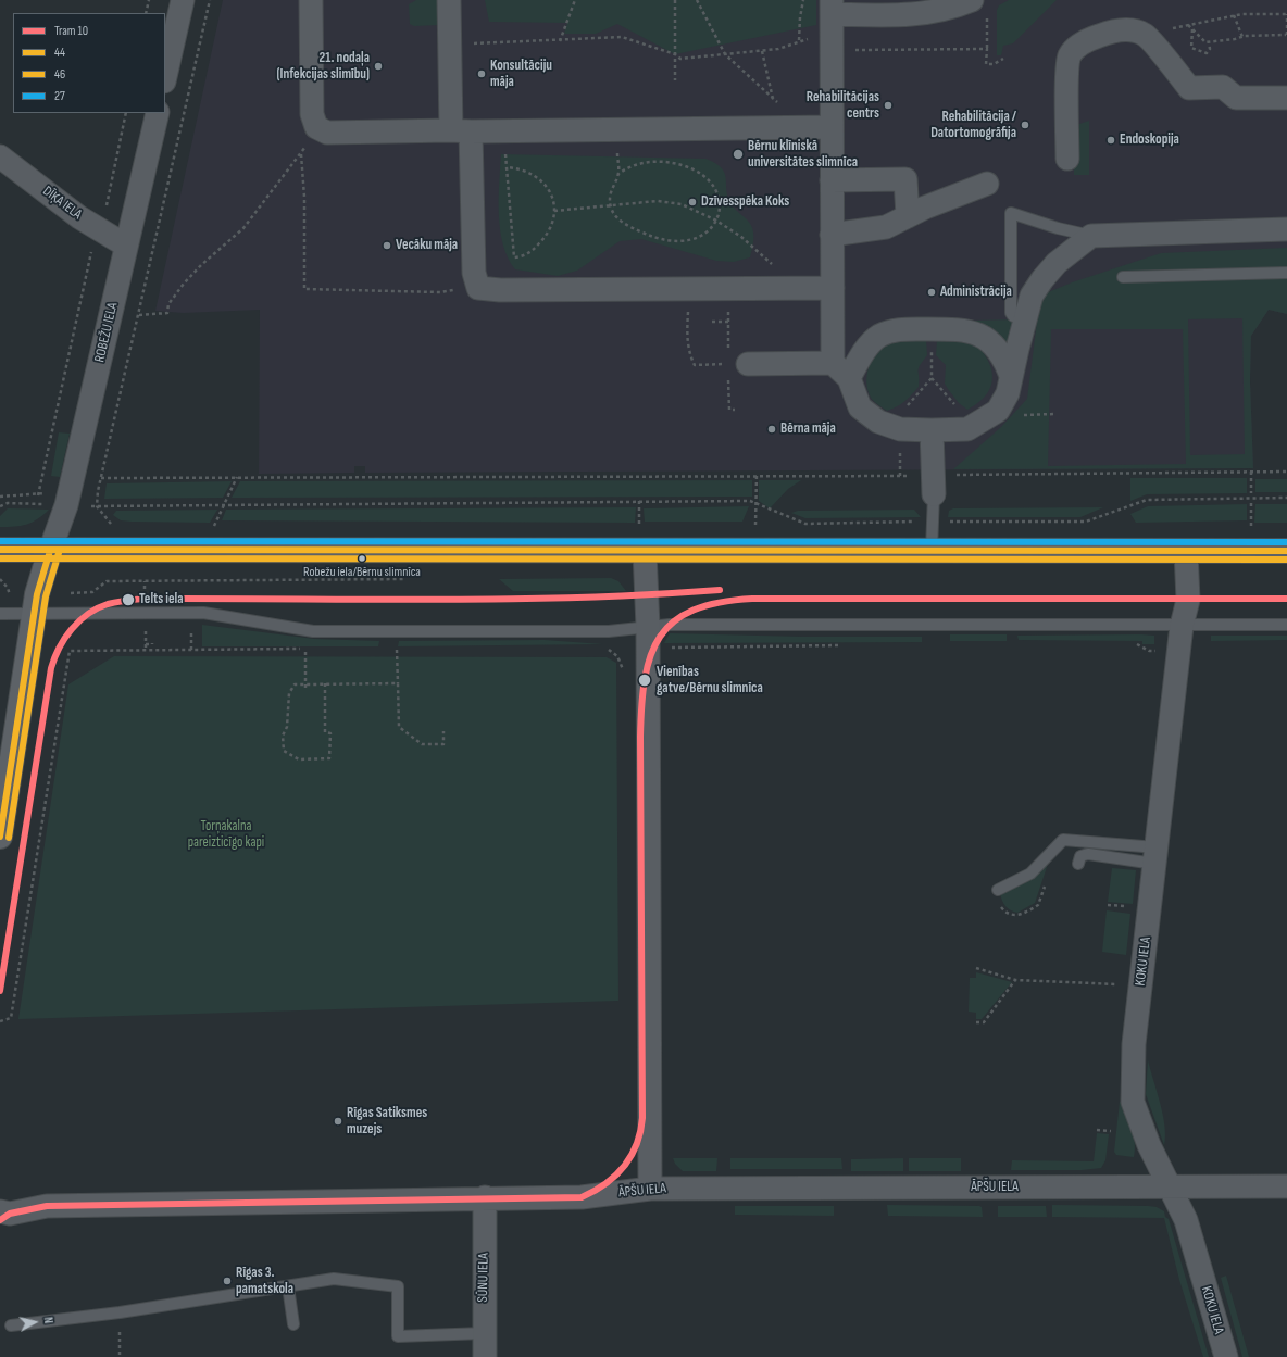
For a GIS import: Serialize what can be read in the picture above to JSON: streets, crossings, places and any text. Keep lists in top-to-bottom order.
{
  "streets": {
    "street": [
      "DĪĶA IELA",
      "ROBEŽU IELA",
      "KOKU IELA",
      "ĀPŠU IELA",
      "SŪNU IELA"
    ]
  },
  "crossings": [
    ["DĪĶA IELA", "ROBEŽU IELA"],
    ["KOKU IELA", "ĀPŠU IELA"],
    ["ĀPŠU IELA", "SŪNU IELA"]
  ],
  "parks": ["Torņakalna pareizticīgo kapi"],
  "places": [
    "21. nodaļa (Infekcijas slimību)",
    "Konsultāciju māja",
    "Rehabilitācijas centrs",
    "Rehabilitācija / Datortomogrāfija",
    "Endoskopija",
    "Bērnu klīniskā universitātes slimnīca",
    "Dzīvesspēka Koks",
    "Vecāku māja",
    "Administrācija",
    "Bērna māja",
    "Robežu iela/Bērnu slimnīca",
    "Telts iela",
    "Vienības gatve/Bērnu slimnīca",
    "Rīgas Satiksmes muzejs",
    "Rīgas 3. pamatskola"
  ],
  "lines": [
    "transit line 27",
    "transit line 44",
    "transit line 46",
    "tram line 10"
  ],
  "legend": [
    "Tram 10",
    "44",
    "46",
    "27"
  ],
  "north": "right"
}
